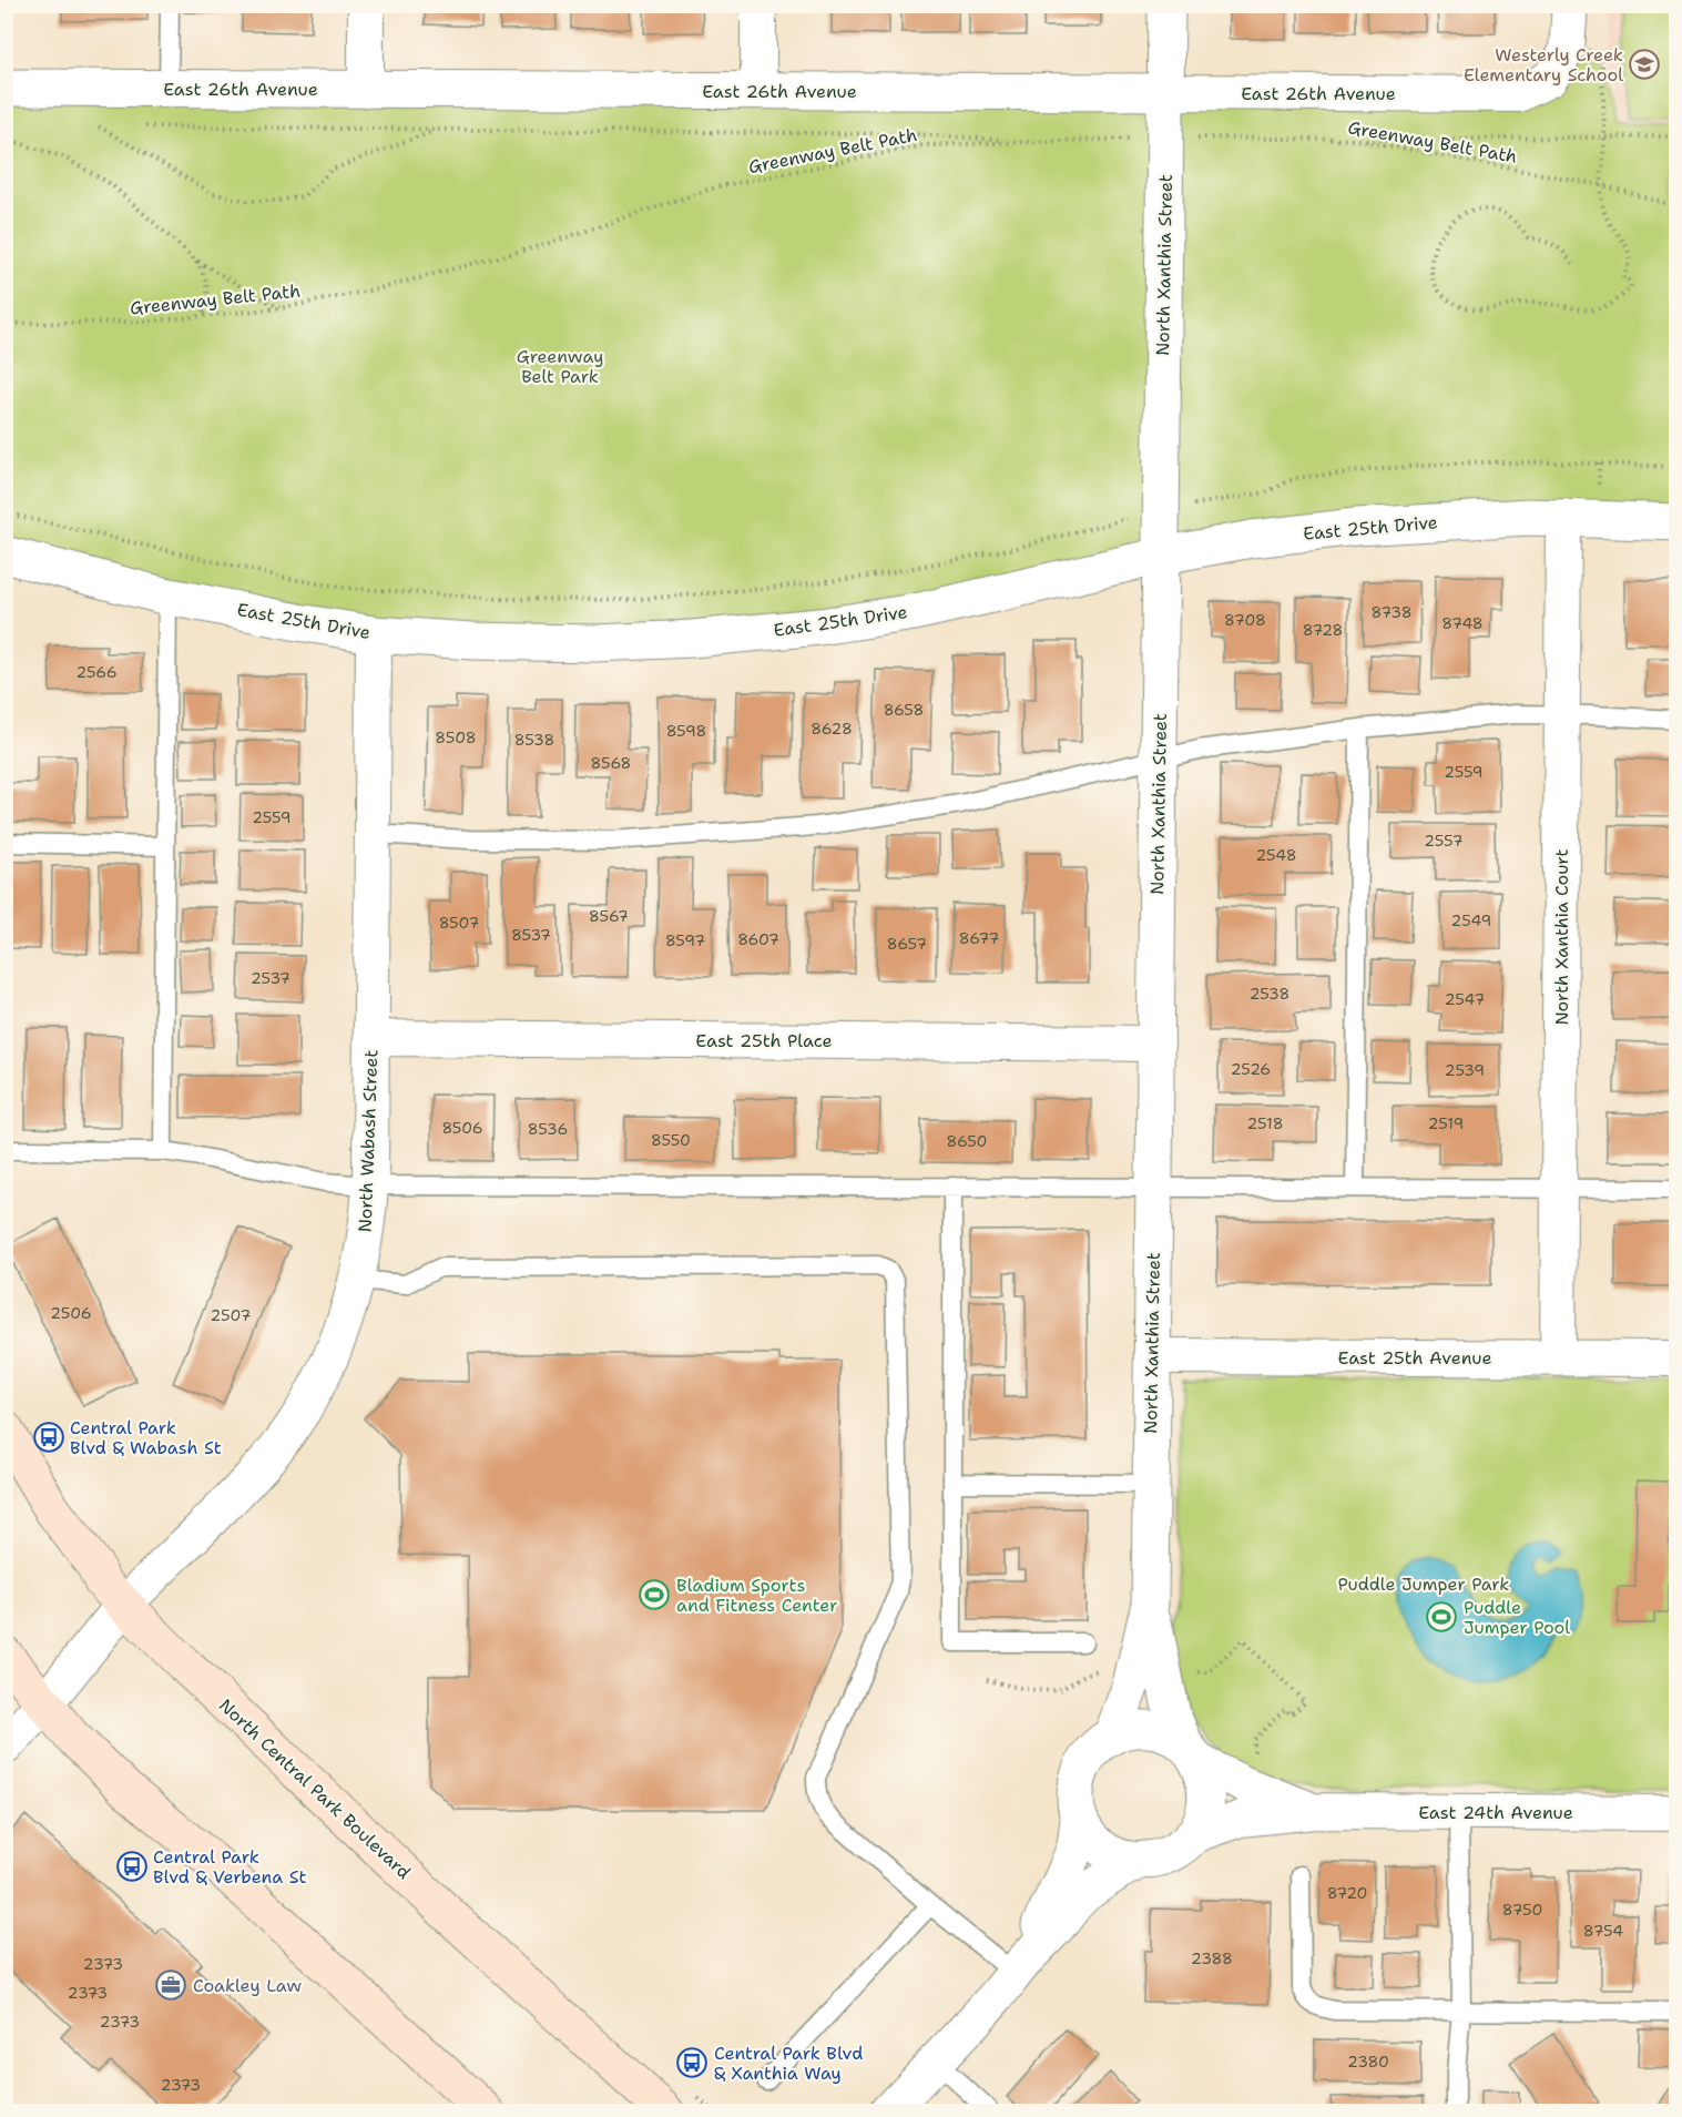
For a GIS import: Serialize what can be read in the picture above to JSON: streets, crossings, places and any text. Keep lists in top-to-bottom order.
{
  "streets": {
    "main road": ["North Central Park Boulevard"],
    "street": [
      "East 26th Avenue",
      "North Xanthia Street",
      "East 25th Drive",
      "North Xanthia Court",
      "East 25th Place",
      "North Wabash Street",
      "East 25th Avenue",
      "East 24th Avenue"
    ],
    "path": ["Greenway Belt Path"]
  },
  "crossings": [
    ["East 26th Avenue", "North Xanthia Street"],
    ["Greenway Belt Path", "North Xanthia Street"],
    ["North Xanthia Street", "East 25th Drive"],
    ["North Xanthia Street", "East 25th Place"],
    ["North Xanthia Street", "East 25th Avenue"],
    ["North Xanthia Street", "East 24th Avenue"],
    ["East 25th Drive", "North Xanthia Court"],
    ["East 25th Drive", "North Wabash Street"],
    ["North Xanthia Court", "East 25th Avenue"],
    ["East 25th Place", "North Wabash Street"],
    ["North Wabash Street", "North Central Park Boulevard"]
  ],
  "parks": ["Greenway Belt Park", "Puddle Jumper Park"],
  "places": {
    "school or university": ["Westerly Creek Elementary School"],
    "bus stop": ["Central Park Blvd & Wabash St", "Central Park Blvd & Verbena St", "Central Park Blvd & Xanthia Way"],
    "sports": ["Bladium Sports and Fitness Center", "Puddle Jumper Pool"],
    "office": ["Coakley Law"]
  },
  "house_numbers": [
    "8738",
    "8708",
    "8748",
    "8728",
    "2566",
    "8658",
    "8628",
    "8598",
    "8508",
    "8538",
    "8568",
    "2559",
    "2559",
    "2557",
    "2548",
    "8567",
    "2549",
    "8507",
    "8537",
    "8677",
    "8607",
    "8597",
    "8657",
    "2537",
    "2538",
    "2547",
    "2526",
    "2539",
    "2518",
    "2519",
    "8506",
    "8536",
    "8550",
    "8650",
    "2506",
    "2507",
    "8720",
    "8750",
    "8754",
    "2388",
    "2373",
    "2373",
    "2373",
    "2380",
    "2373"
  ]
}
